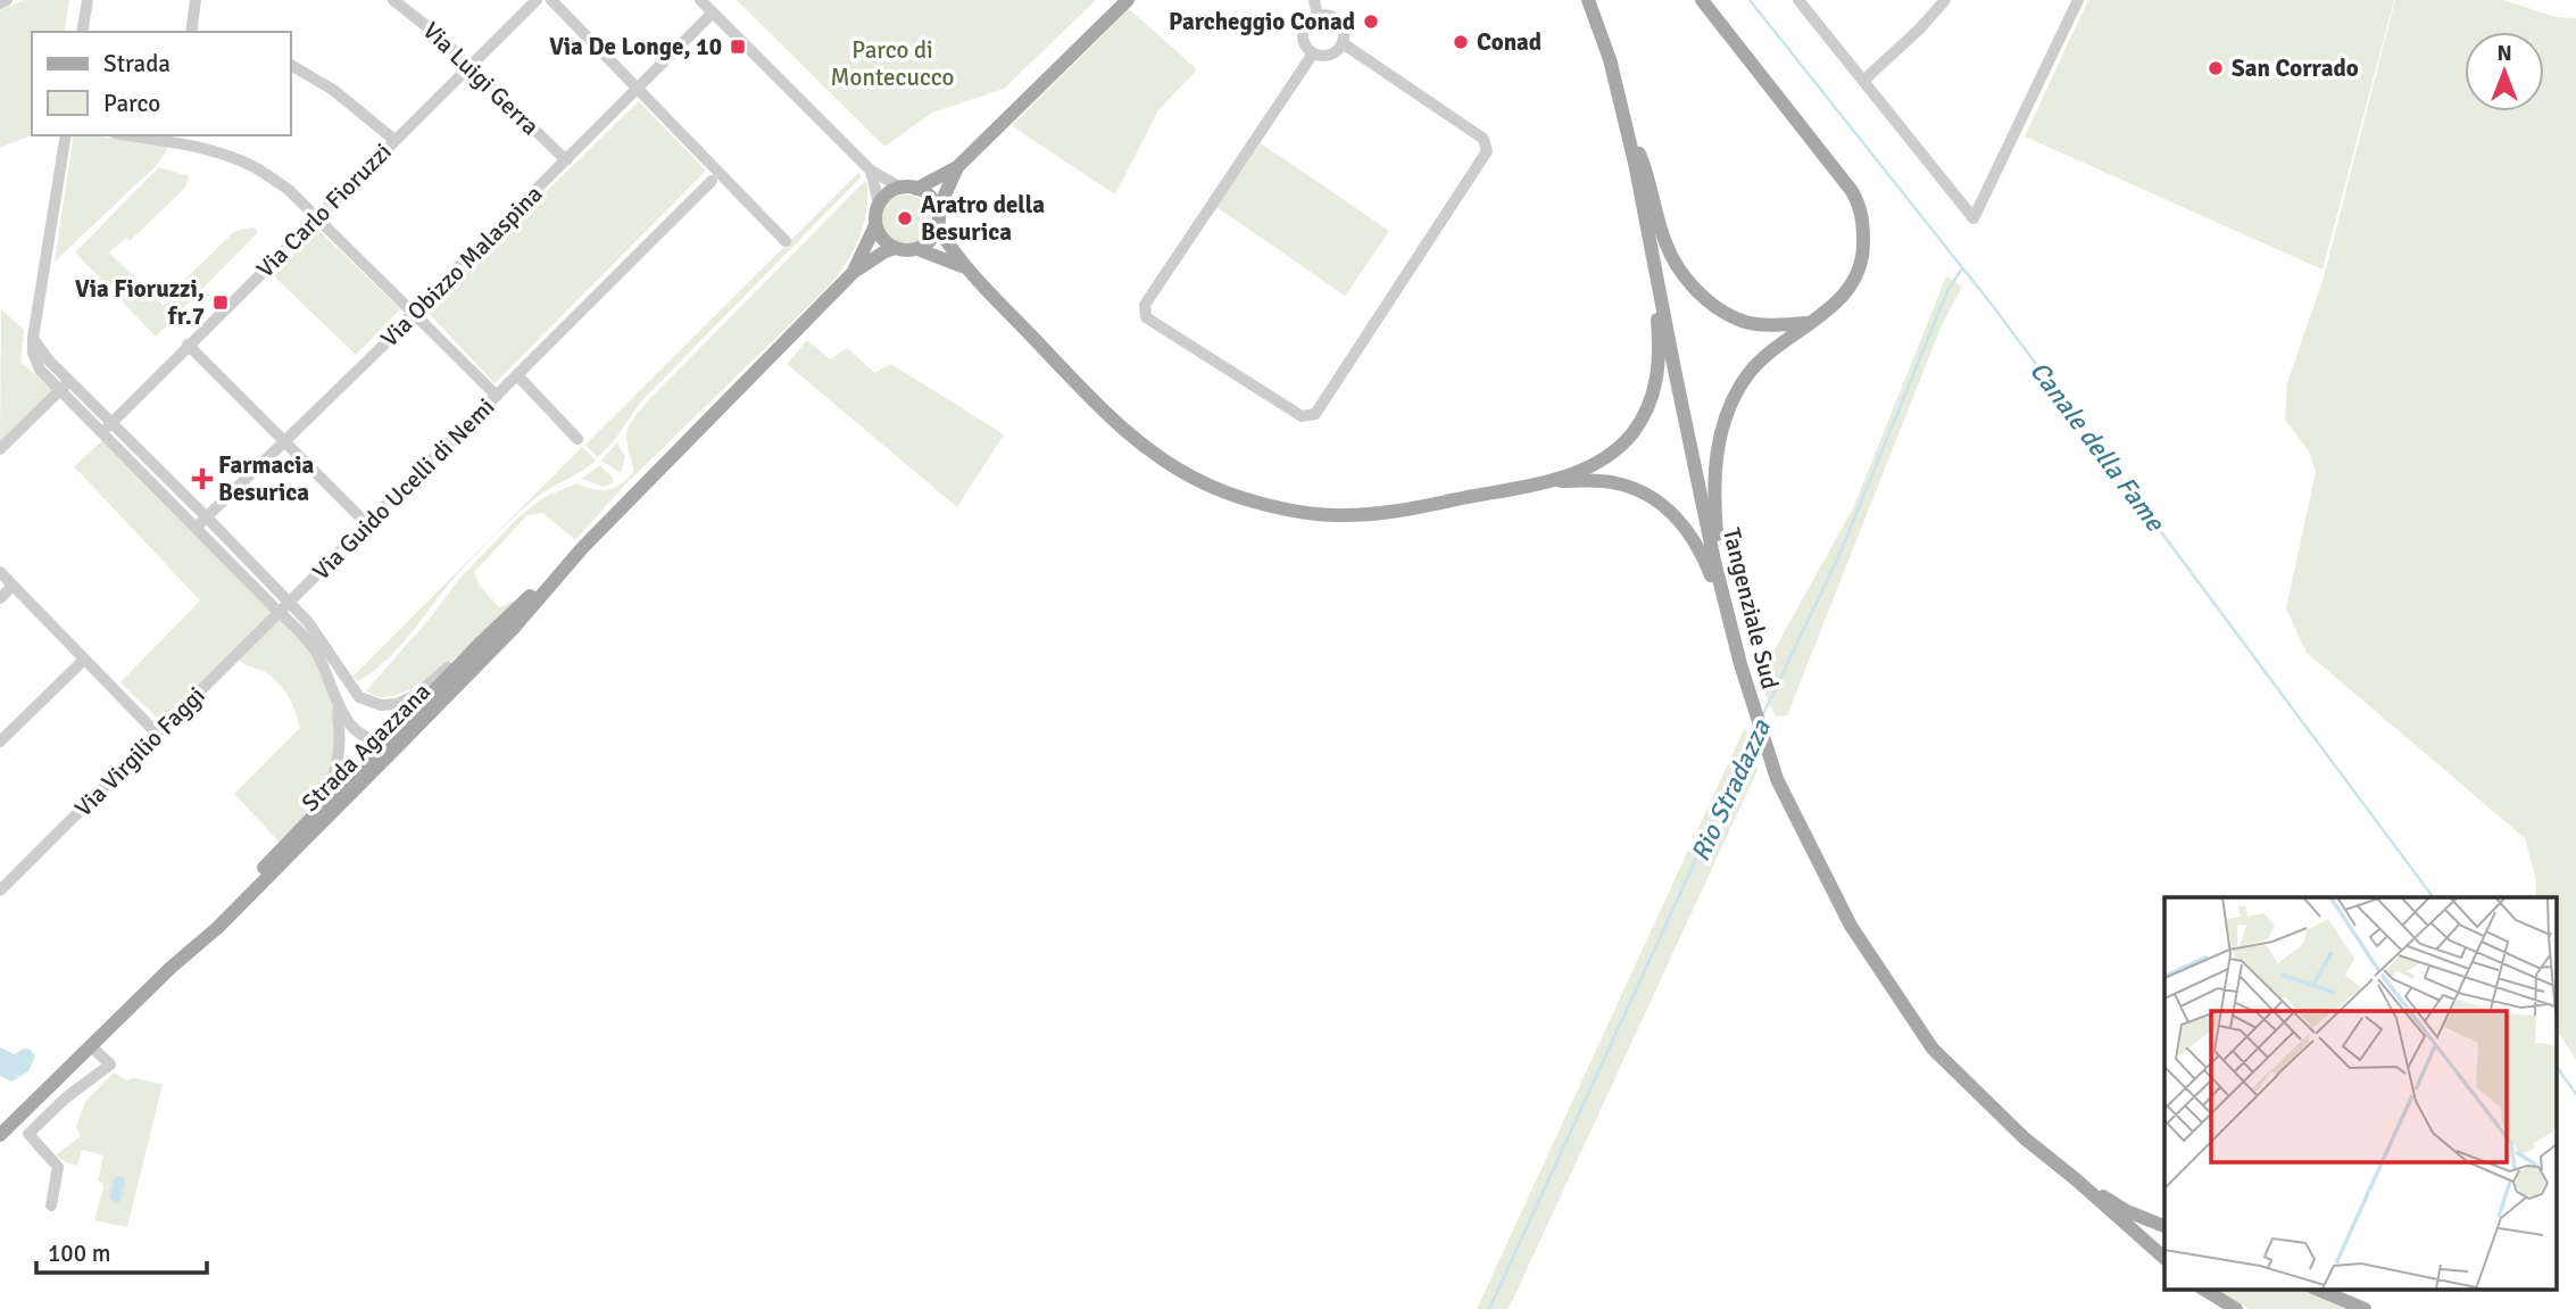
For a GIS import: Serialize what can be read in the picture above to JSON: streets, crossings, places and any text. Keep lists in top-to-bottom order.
{
  "streets": {
    "main road": ["Tangenziale Sud", "Strada Agazzana"],
    "street": [
      "Via Luigi Gerra",
      "Via Carlo Fioruzzi",
      "Via Obizzo Malaspina",
      "Via Guido Ucelli di Nemi",
      "Via Virgilio Faggi"
    ]
  },
  "crossings": [
    ["Via Luigi Gerra", "Via Carlo Fioruzzi"],
    ["Via Luigi Gerra", "Via Obizzo Malaspina"],
    ["Via Guido Ucelli di Nemi", "Strada Agazzana"],
    ["Via Guido Ucelli di Nemi", "Via Virgilio Faggi"]
  ],
  "water": ["Canale della Fame", "Rio Stradazza"],
  "parks": ["Parco di Montecucco"],
  "places": {
    "other": [
      "Parcheggio Conad",
      "Conad",
      "San Corrado",
      "Aratro della Besurica"
    ],
    "transit": ["Via De Longe, 10", "Via Fioruzzi, fr.7"],
    "health": ["Farmacia Besurica"]
  },
  "legend": ["Strada", "Parco"],
  "scale_bar": "100 m",
  "north": "top"
}
